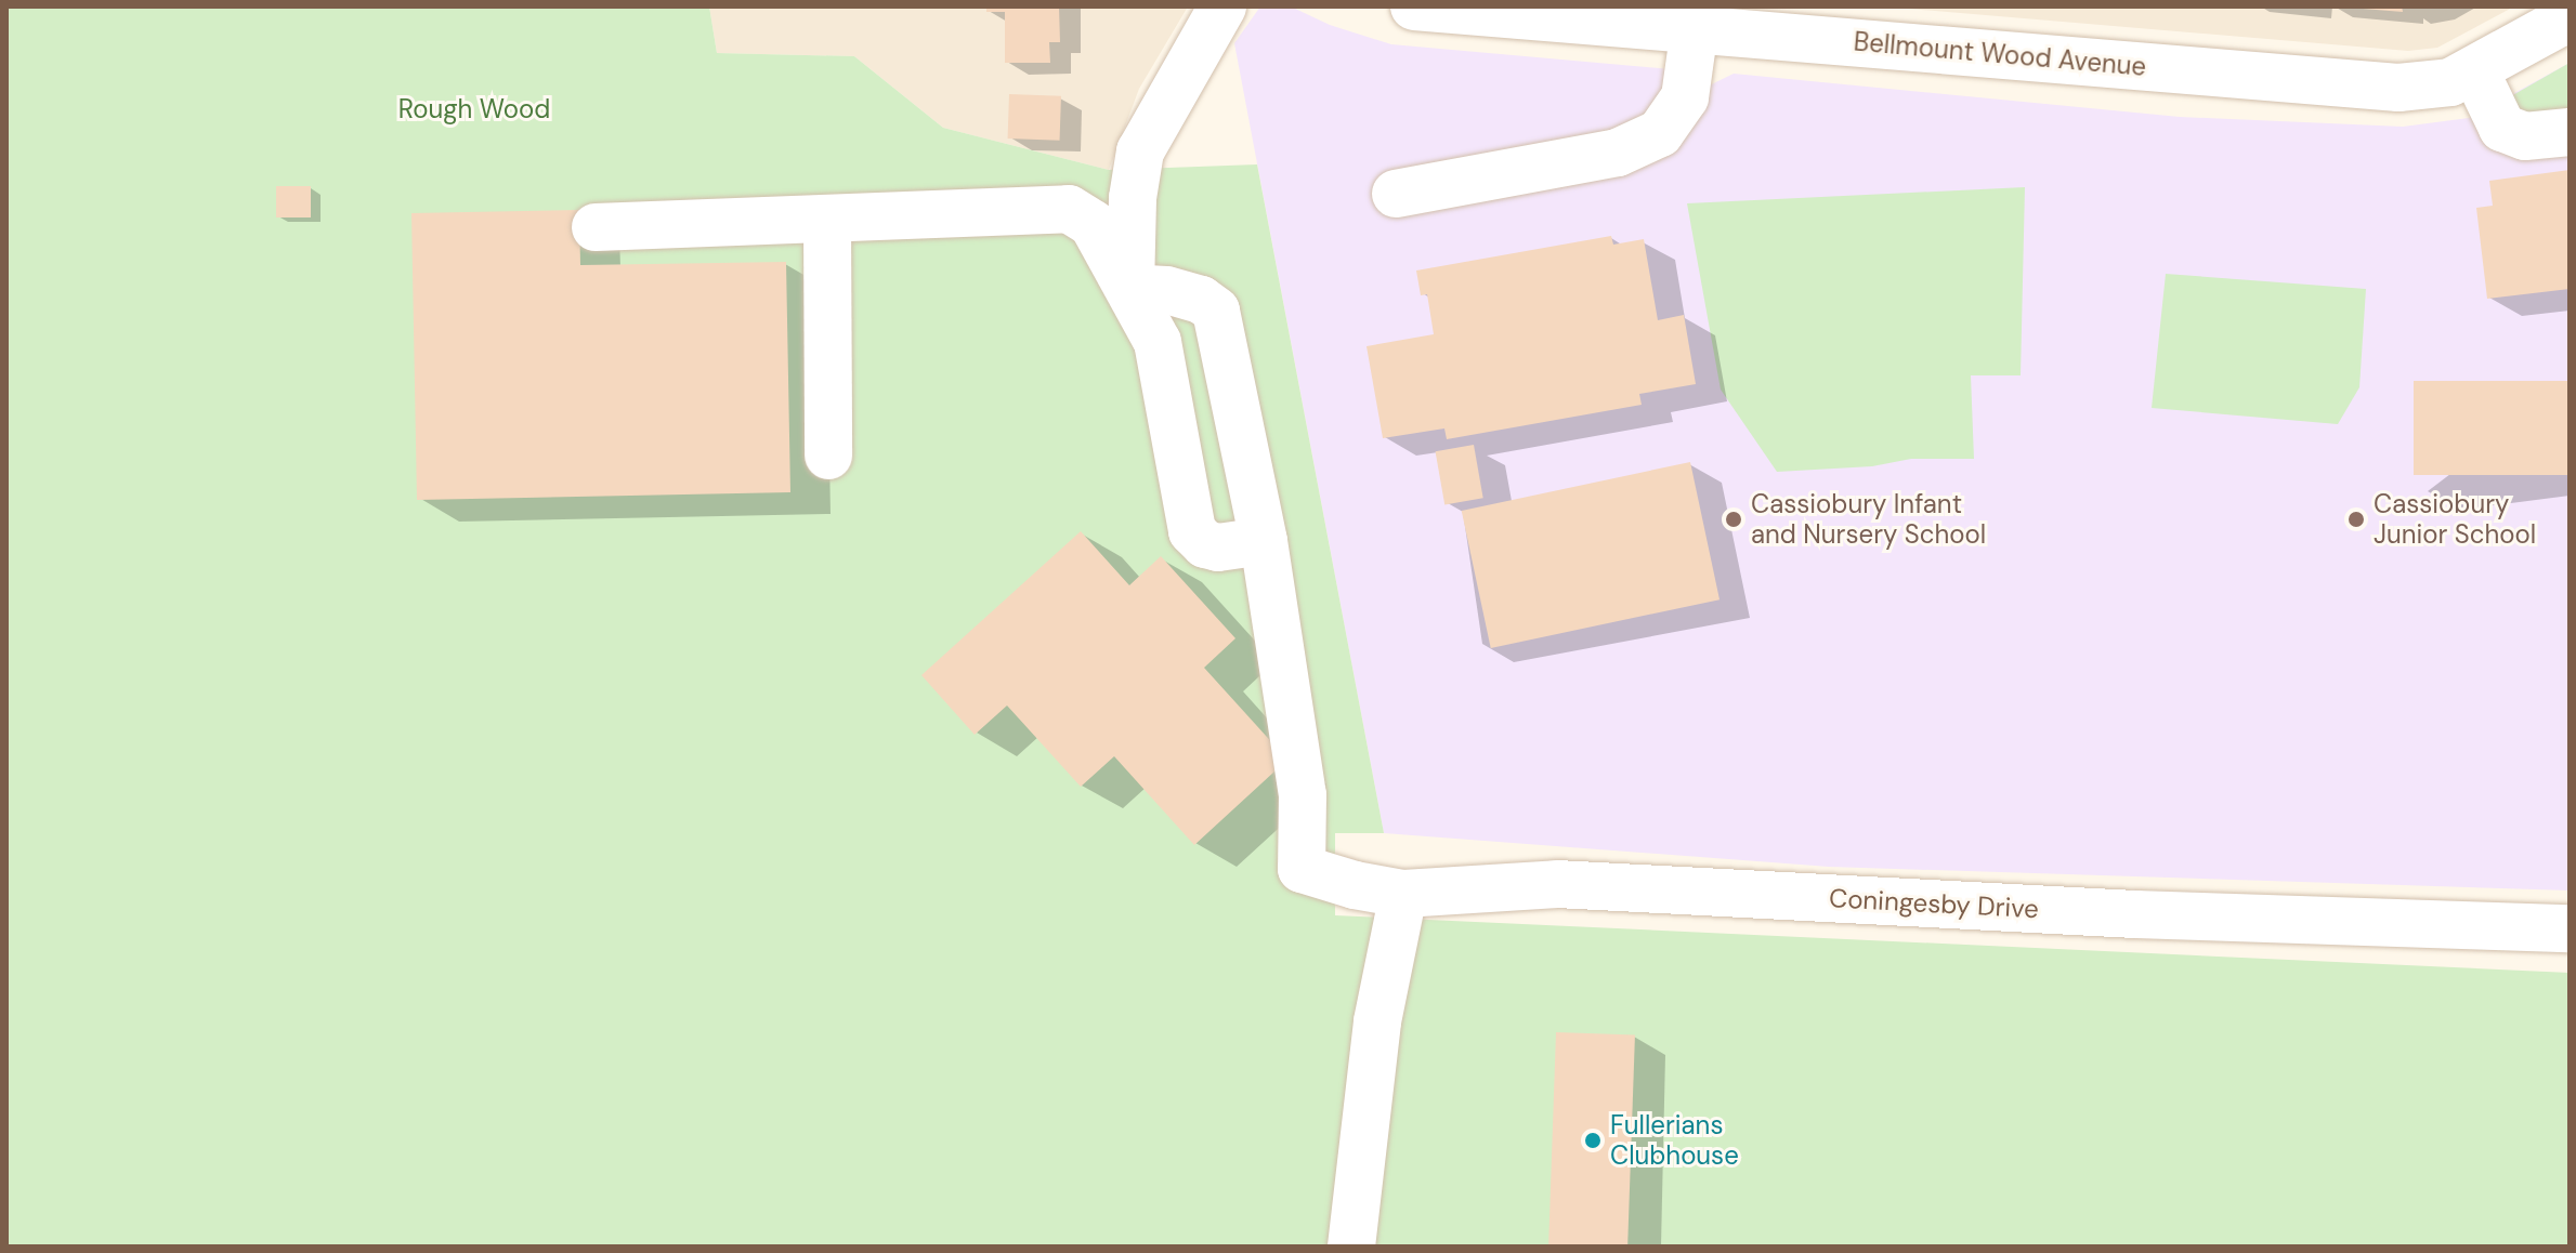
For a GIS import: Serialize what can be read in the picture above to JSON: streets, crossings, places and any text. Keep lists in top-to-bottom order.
{
  "streets": {
    "street": ["Bellmount Wood Avenue", "Coningesby Drive"]
  },
  "parks": ["Rough Wood"],
  "places": ["Cassiobury Infant and Nursery School", "Cassiobury Junior School", "Fullerians Clubhouse"]
}
